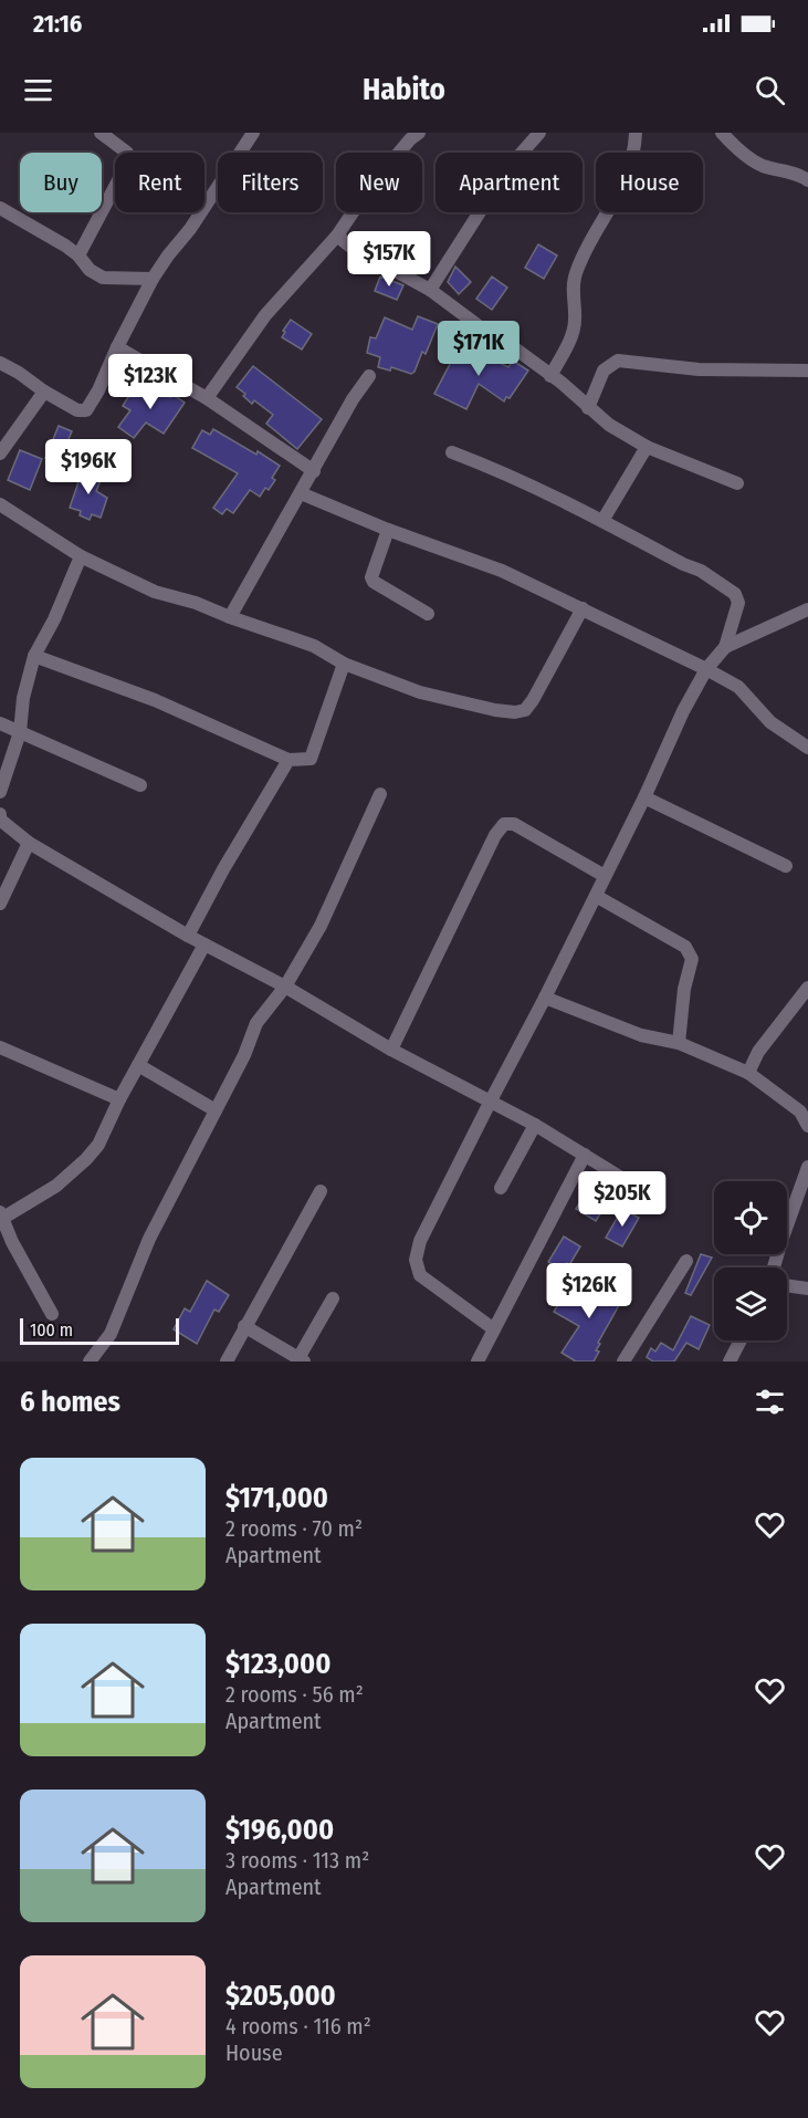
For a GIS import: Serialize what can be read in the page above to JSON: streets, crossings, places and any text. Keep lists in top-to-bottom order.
{
  "scale_bar": "100 m",
  "page": {
    "status": "21:16",
    "header": "Habito",
    "chip": [
      "Buy",
      "Rent",
      "Filters",
      "New",
      "Apartment",
      "House"
    ],
    "price": [
      "$157K",
      "$171K",
      "$123K",
      "$196K",
      "$205K",
      "$126K"
    ],
    "scale": "100 m",
    "heading": "6 homes",
    "list": [
      {
        "name": "$171,000",
        "note": "2 rooms · 70 m² · Apartment"
      },
      {
        "name": "$123,000",
        "note": "2 rooms · 56 m² · Apartment"
      },
      {
        "name": "$196,000",
        "note": "3 rooms · 113 m² · Apartment"
      },
      {
        "name": "$205,000",
        "note": "4 rooms · 116 m² · House"
      }
    ]
  }
}
